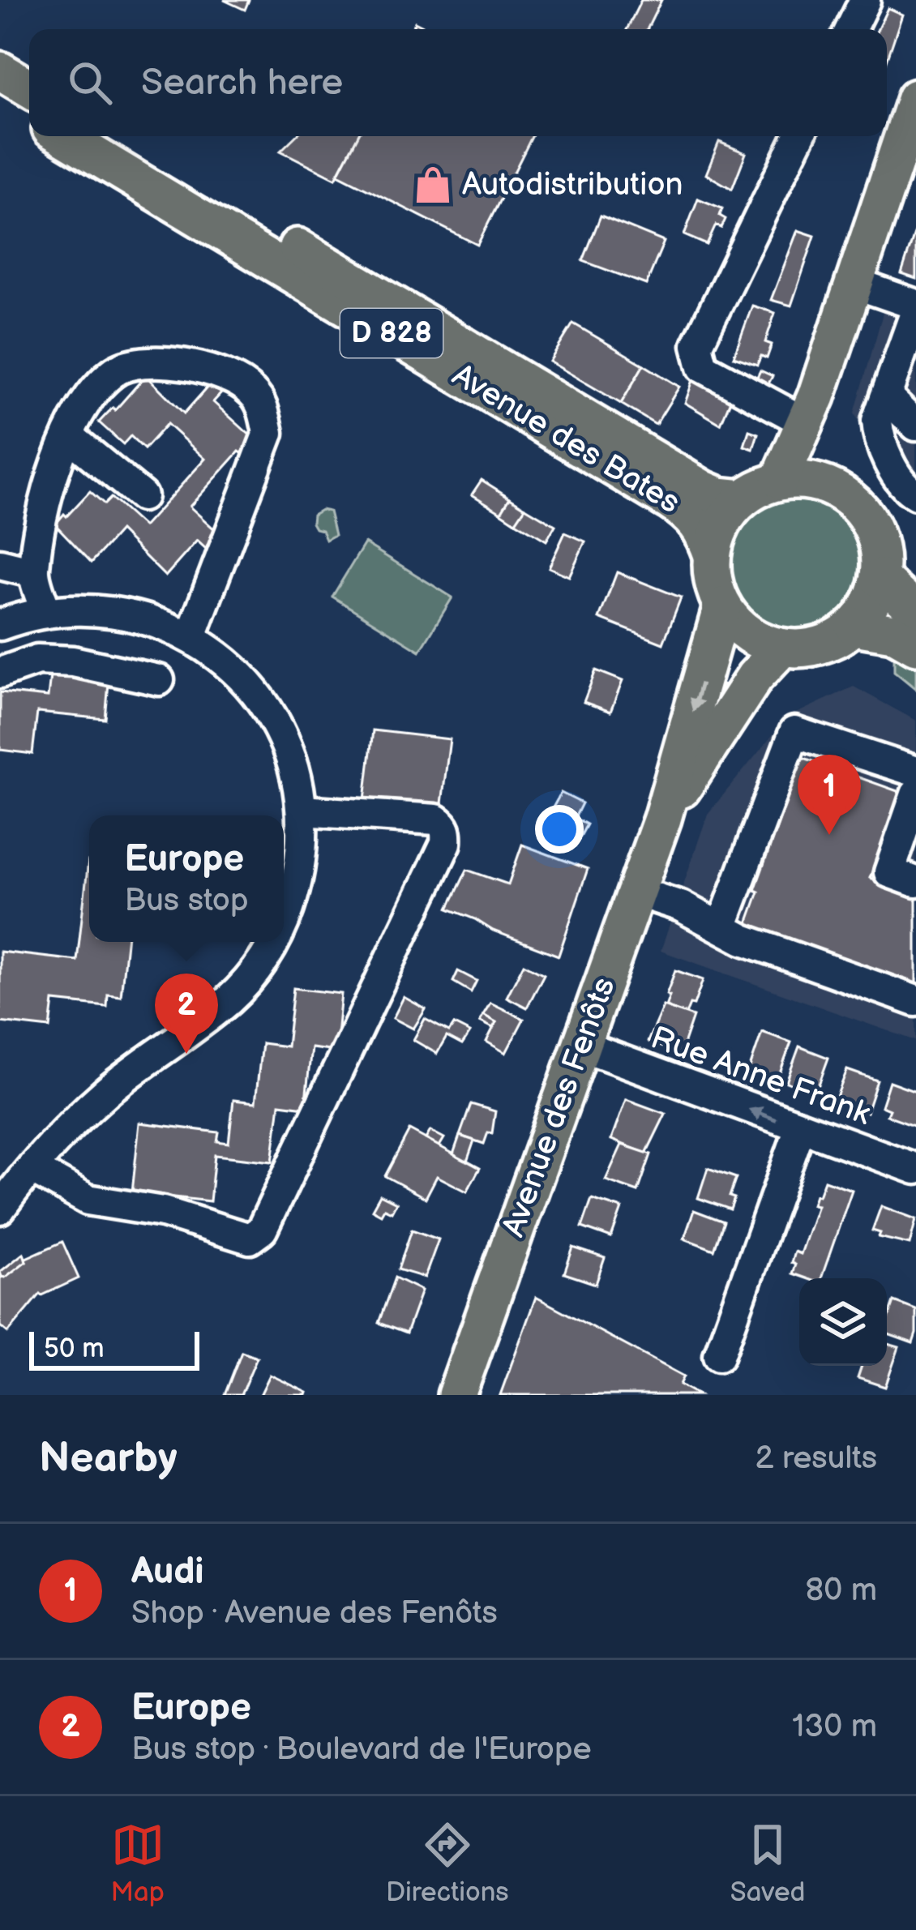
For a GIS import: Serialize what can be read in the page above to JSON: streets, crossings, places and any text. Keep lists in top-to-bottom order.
{
  "streets": {
    "main road": ["D 828", "Avenue des Bates", "Avenue des Fenôts"],
    "street": ["Rue Anne Frank"]
  },
  "crossings": [
    ["Avenue des Bates", "Avenue des Fenôts"],
    ["Rue Anne Frank", "Avenue des Fenôts"]
  ],
  "places": {
    "shop": ["Autodistribution"]
  },
  "scale_bar": "50 m",
  "page": {
    "search": "Search here",
    "pins": ["1", "2"],
    "popup": ["Europe", "Bus stop"],
    "scale": "50 m",
    "heading": ["Nearby", "2 results"],
    "list": [
      {
        "mark": "1",
        "name": "Audi",
        "note": "Shop · Avenue des Fenôts",
        "value": "80 m"
      },
      {
        "mark": "2",
        "name": "Europe",
        "note": "Bus stop · Boulevard de l'Europe",
        "value": "130 m"
      }
    ],
    "nav": ["Map", "Directions", "Saved"]
  }
}
